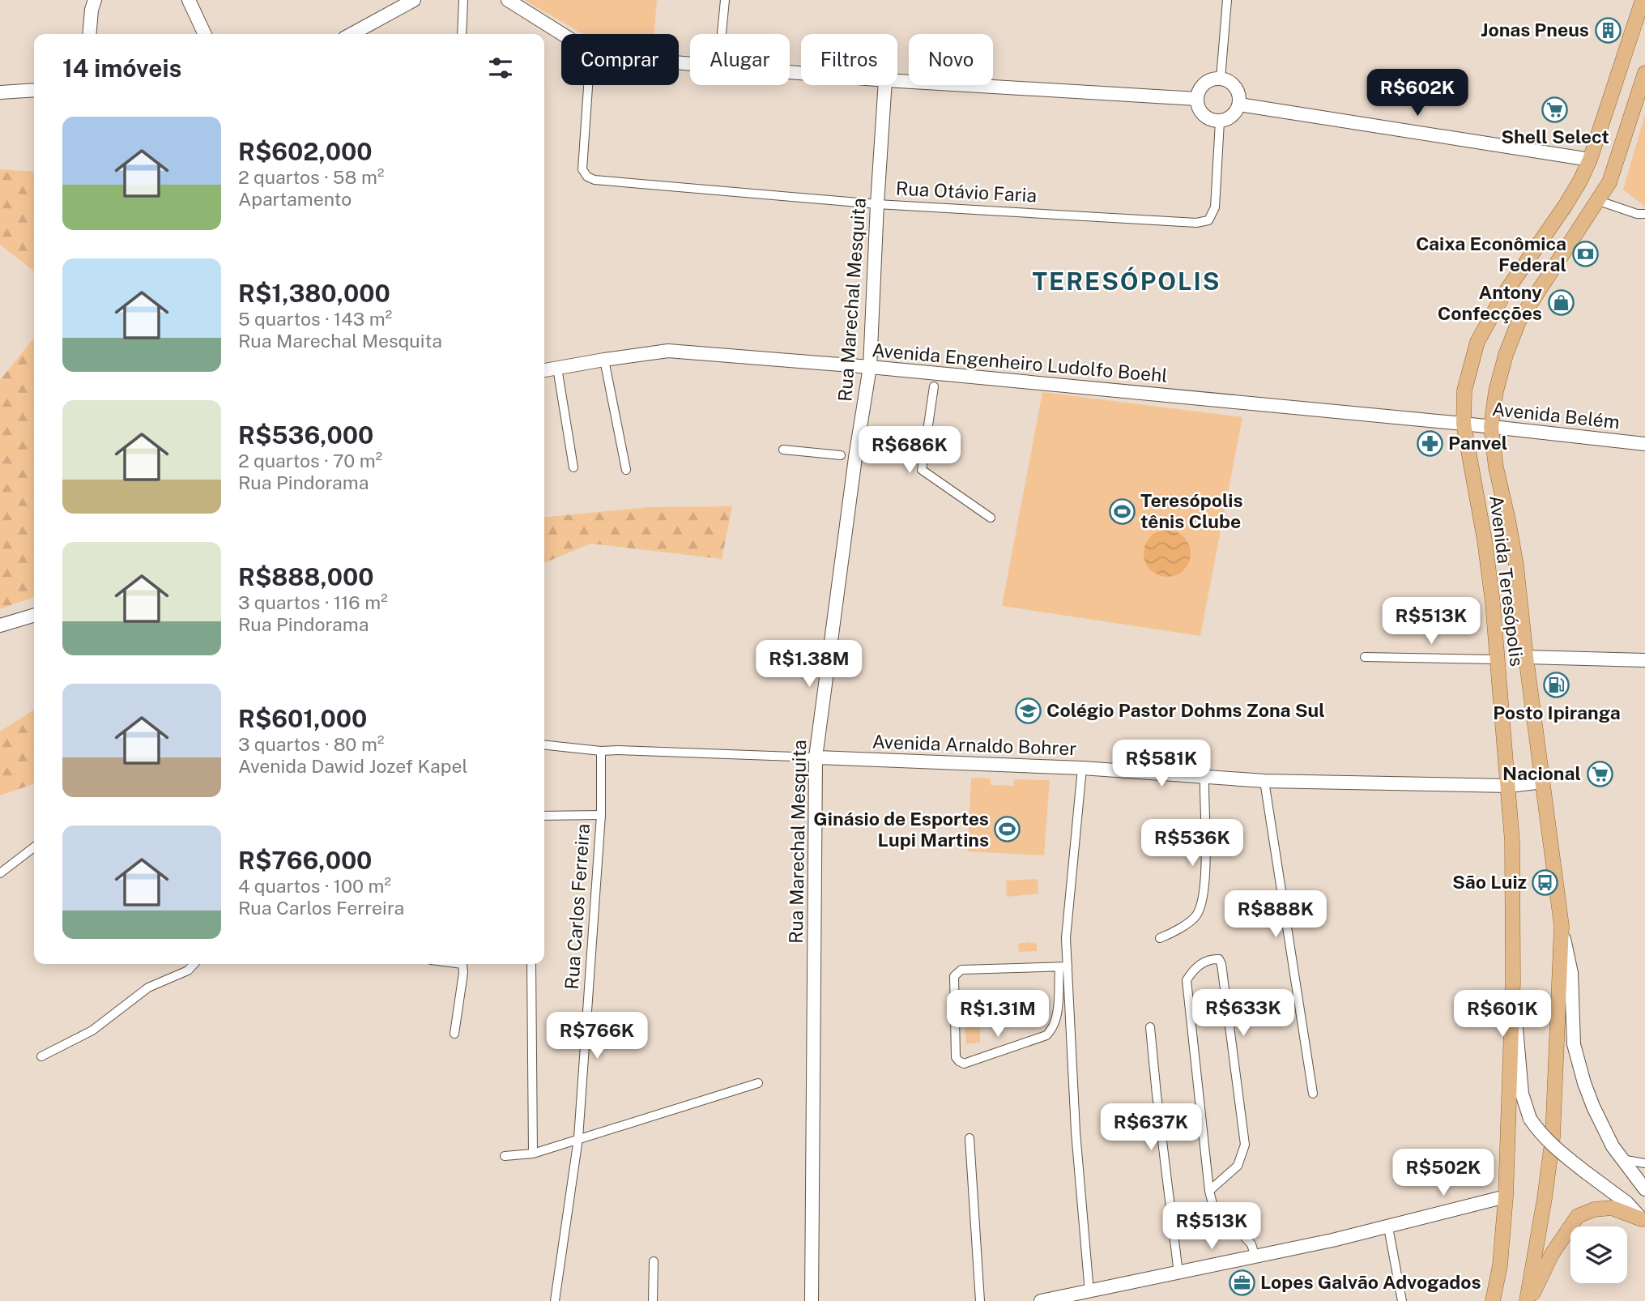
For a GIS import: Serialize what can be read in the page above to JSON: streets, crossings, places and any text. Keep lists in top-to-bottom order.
{
  "streets": {
    "main road": ["Avenida Teresópolis"],
    "street": [
      "Rua Otávio Faria",
      "Rua Marechal Mesquita",
      "Avenida Engenheiro Ludolfo Boehl",
      "Avenida Belém",
      "Avenida Arnaldo Bohrer",
      "Rua Carlos Ferreira"
    ]
  },
  "crossings": [
    ["Rua Otávio Faria", "Rua Marechal Mesquita"],
    ["Rua Marechal Mesquita", "Avenida Engenheiro Ludolfo Boehl"],
    ["Rua Marechal Mesquita", "Avenida Arnaldo Bohrer"],
    ["Avenida Engenheiro Ludolfo Boehl", "Avenida Belém"],
    ["Avenida Engenheiro Ludolfo Boehl", "Avenida Teresópolis"],
    ["Avenida Belém", "Avenida Teresópolis"],
    ["Avenida Teresópolis", "Avenida Arnaldo Bohrer"],
    ["Avenida Arnaldo Bohrer", "Rua Carlos Ferreira"]
  ],
  "districts": ["TERESÓPOLIS"],
  "places": {
    "building": ["Jonas Pneus"],
    "supermarket": ["Shell Select", "Nacional"],
    "bank": ["Caixa Econômica Federal"],
    "shop": ["Antony Confecções"],
    "pharmacy": ["Panvel"],
    "sports": ["Teresópolis tênis Clube", "Ginásio de Esportes Lupi Martins"],
    "fuel station": ["Posto Ipiranga"],
    "school or university": ["Colégio Pastor Dohms Zona Sul"],
    "bus stop": ["São Luiz"],
    "office": ["Lopes Galvão Advogados"]
  },
  "page": {
    "chip": [
      "Comprar",
      "Alugar",
      "Filtros",
      "Novo"
    ],
    "heading": "14 imóveis",
    "price": [
      "R$602K",
      "R$686K",
      "R$513K",
      "R$1.38M",
      "R$581K",
      "R$536K",
      "R$888K",
      "R$633K",
      "R$1.31M",
      "R$601K",
      "R$766K",
      "R$637K",
      "R$502K",
      "R$513K"
    ],
    "list": [
      {
        "name": "R$602,000",
        "note": "2 quartos · 58 m² · Apartamento"
      },
      {
        "name": "R$1,380,000",
        "note": "5 quartos · 143 m² · Rua Marechal Mesquita"
      },
      {
        "name": "R$536,000",
        "note": "2 quartos · 70 m² · Rua Pindorama"
      },
      {
        "name": "R$888,000",
        "note": "3 quartos · 116 m² · Rua Pindorama"
      },
      {
        "name": "R$601,000",
        "note": "3 quartos · 80 m² · Avenida Dawid Jozef Kapel"
      },
      {
        "name": "R$766,000",
        "note": "4 quartos · 100 m² · Rua Carlos Ferreira"
      }
    ]
  }
}
